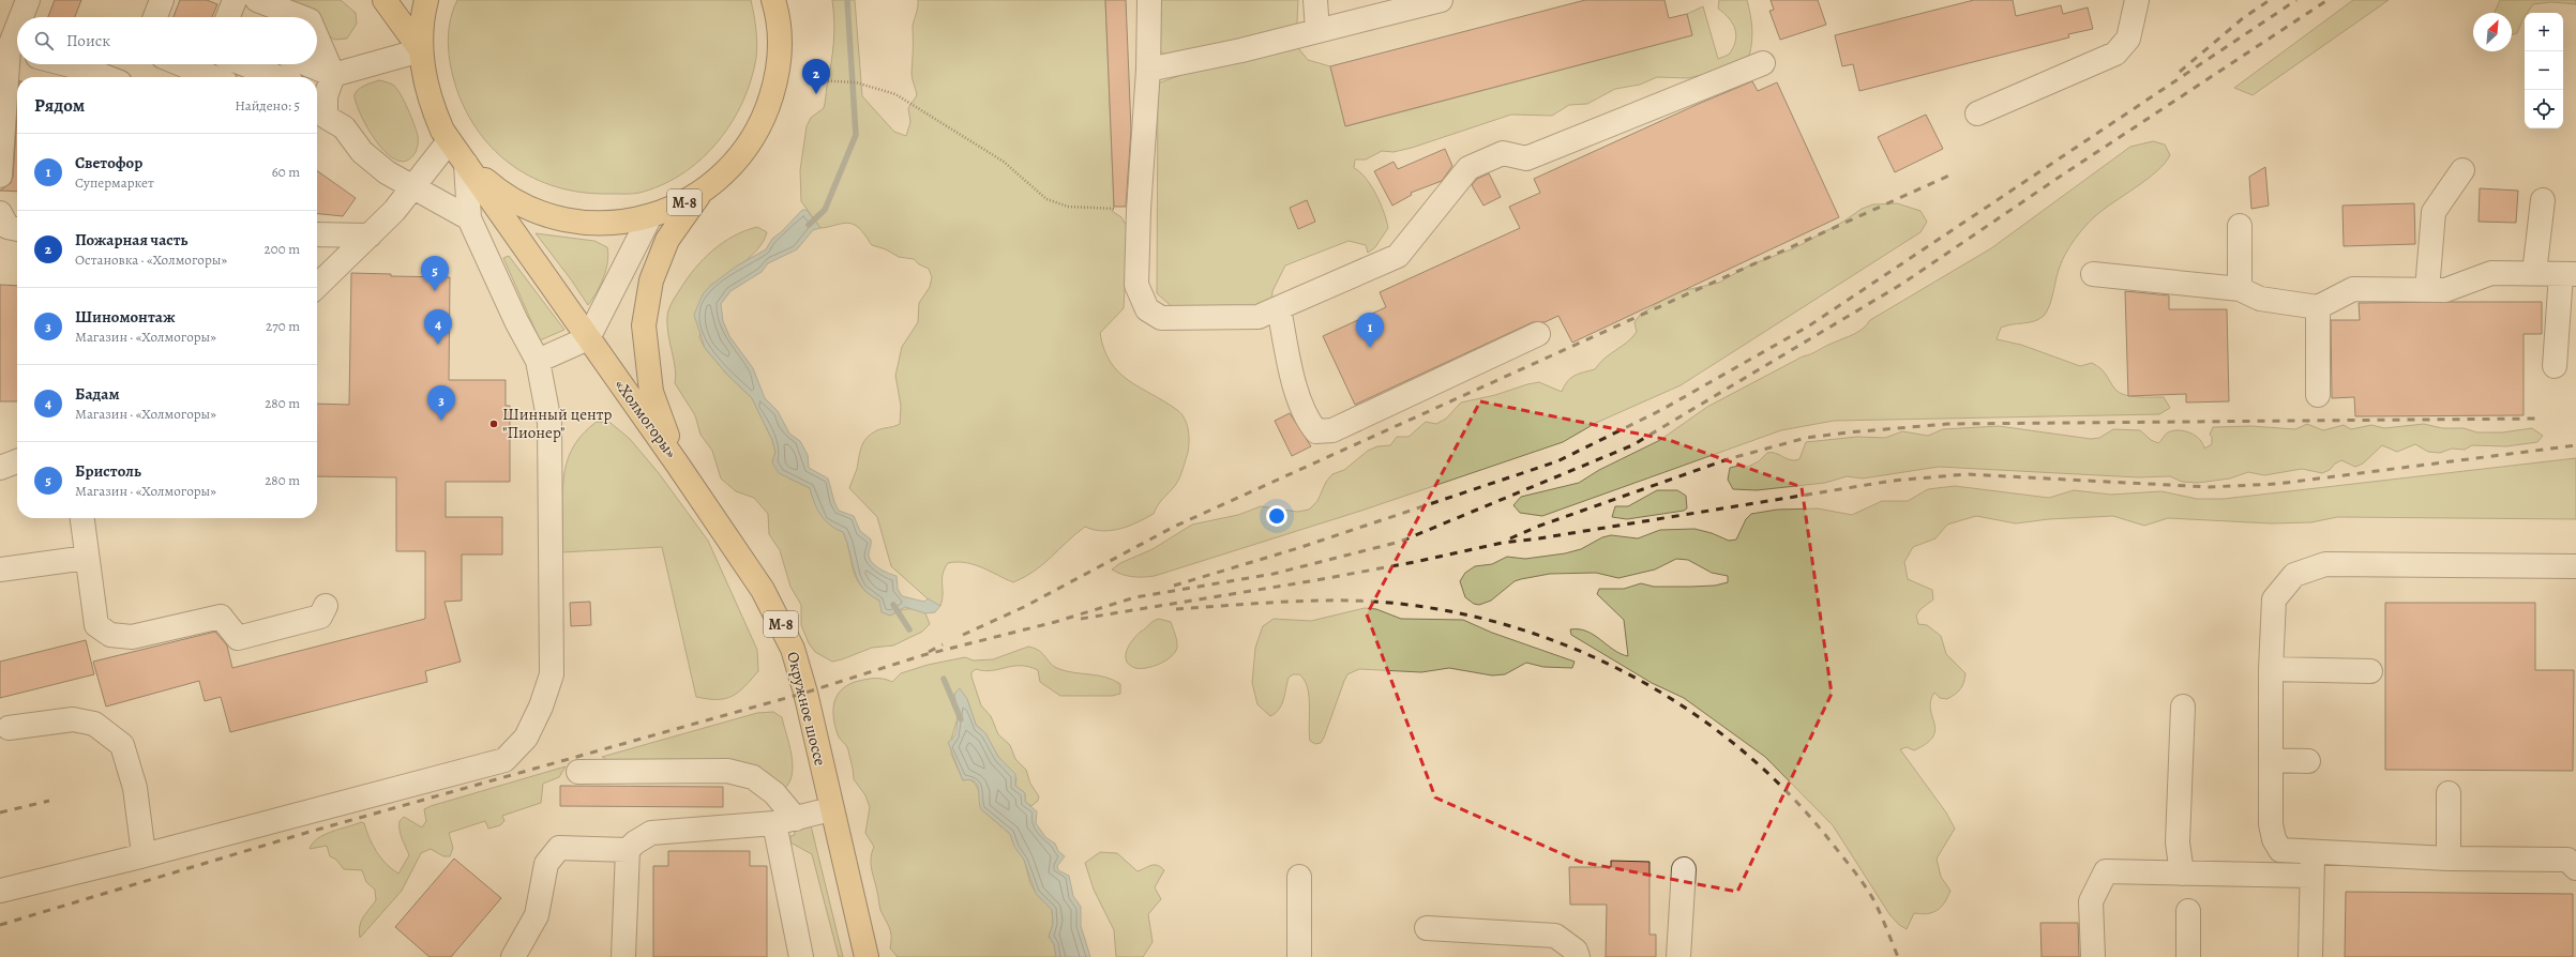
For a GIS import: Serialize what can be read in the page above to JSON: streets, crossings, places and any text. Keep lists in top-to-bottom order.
{
  "streets": {
    "main road": ["М-8", "«Холмогоры»", "Окружное шоссе"]
  },
  "crossings": [
    ["«Холмогоры»", "Окружное шоссе"]
  ],
  "places": ["Шинный центр \"Пионер\""],
  "north": "top right",
  "page": {
    "map_buttons": ["+", "−"],
    "search": "Поиск",
    "pins": [
      "2",
      "5",
      "4",
      "1",
      "3"
    ],
    "heading": ["Рядом", "Найдено: 5"],
    "list": [
      {
        "mark": "1",
        "name": "Светофор",
        "note": "Супермаркет",
        "value": "60 m"
      },
      {
        "mark": "2",
        "name": "Пожарная часть",
        "note": "Остановка · «Холмогоры»",
        "value": "200 m"
      },
      {
        "mark": "3",
        "name": "Шиномонтаж",
        "note": "Магазин · «Холмогоры»",
        "value": "270 m"
      },
      {
        "mark": "4",
        "name": "Бадам",
        "note": "Магазин · «Холмогоры»",
        "value": "280 m"
      },
      {
        "mark": "5",
        "name": "Бристоль",
        "note": "Магазин · «Холмогоры»",
        "value": "280 m"
      }
    ]
  }
}
